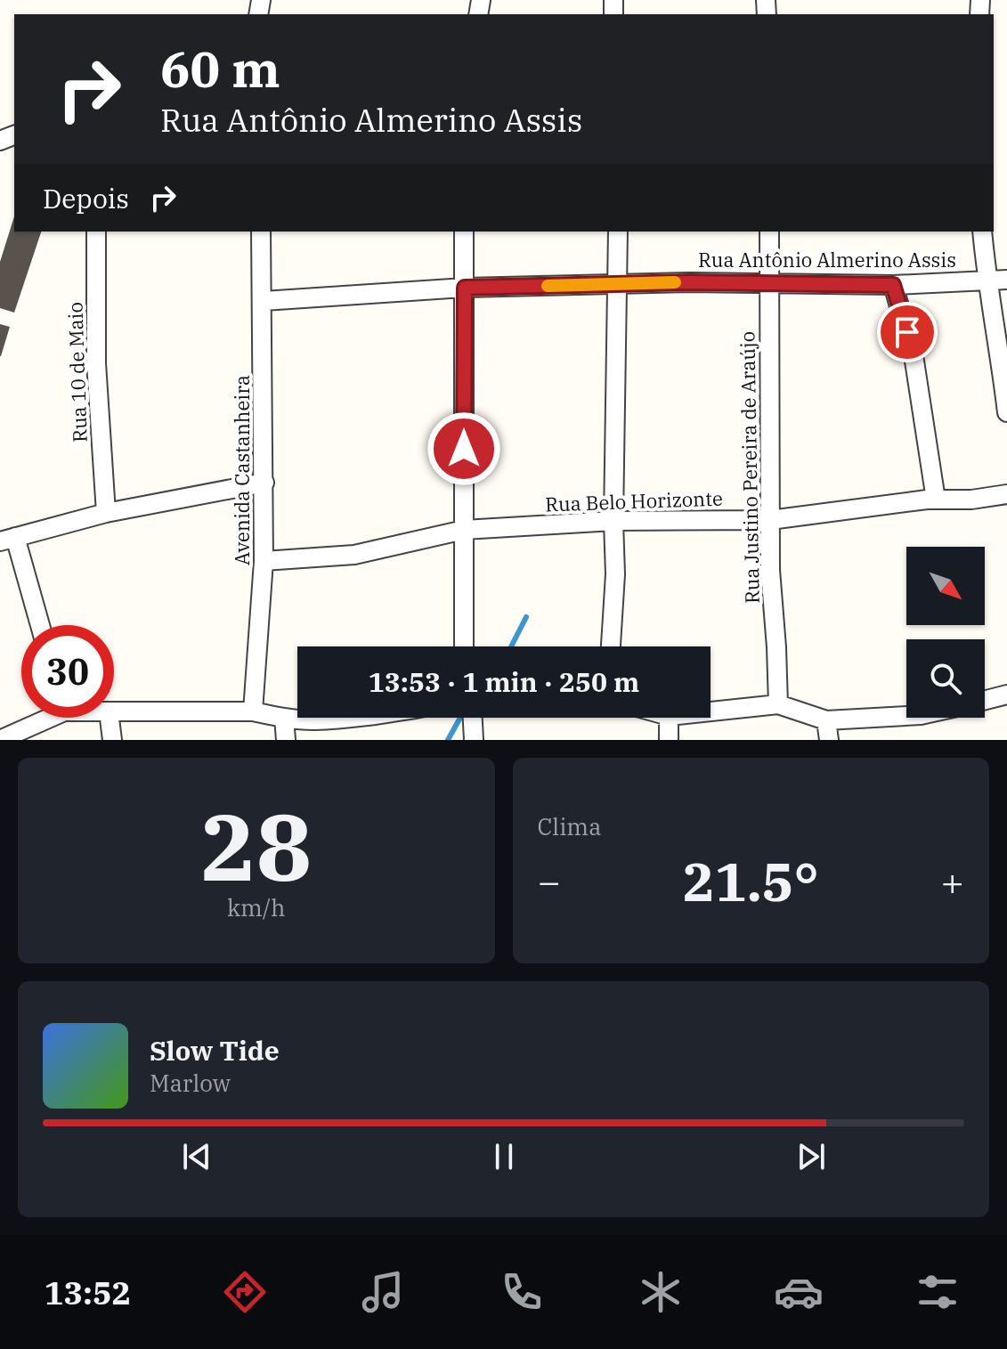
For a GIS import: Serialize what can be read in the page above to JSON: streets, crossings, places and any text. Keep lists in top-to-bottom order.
{
  "streets": {
    "street": [
      "Rua Antônio Almerino Assis",
      "Rua 10 de Maio",
      "Rua Justino Pereira de Araújo",
      "Avenida Castanheira",
      "Rua Belo Horizonte"
    ]
  },
  "crossings": [
    ["Rua Antônio Almerino Assis", "Rua Justino Pereira de Araújo"],
    ["Rua Antônio Almerino Assis", "Avenida Castanheira"],
    ["Rua Justino Pereira de Araújo", "Rua Belo Horizonte"],
    ["Avenida Castanheira", "Rua Belo Horizonte"]
  ],
  "north": "bottom right",
  "page": {
    "turn": ["60 m", "Rua Antônio Almerino Assis"],
    "then": "Depois",
    "limit": "30",
    "trip": "13:53 · 1 min · 250 m",
    "tile": [
      ["28", "km/h"],
      "Clima"
    ],
    "heat": ["−", "21.5°", "+"],
    "song": ["Slow Tide", "Marlow"],
    "tabs": "13:52"
  }
}
